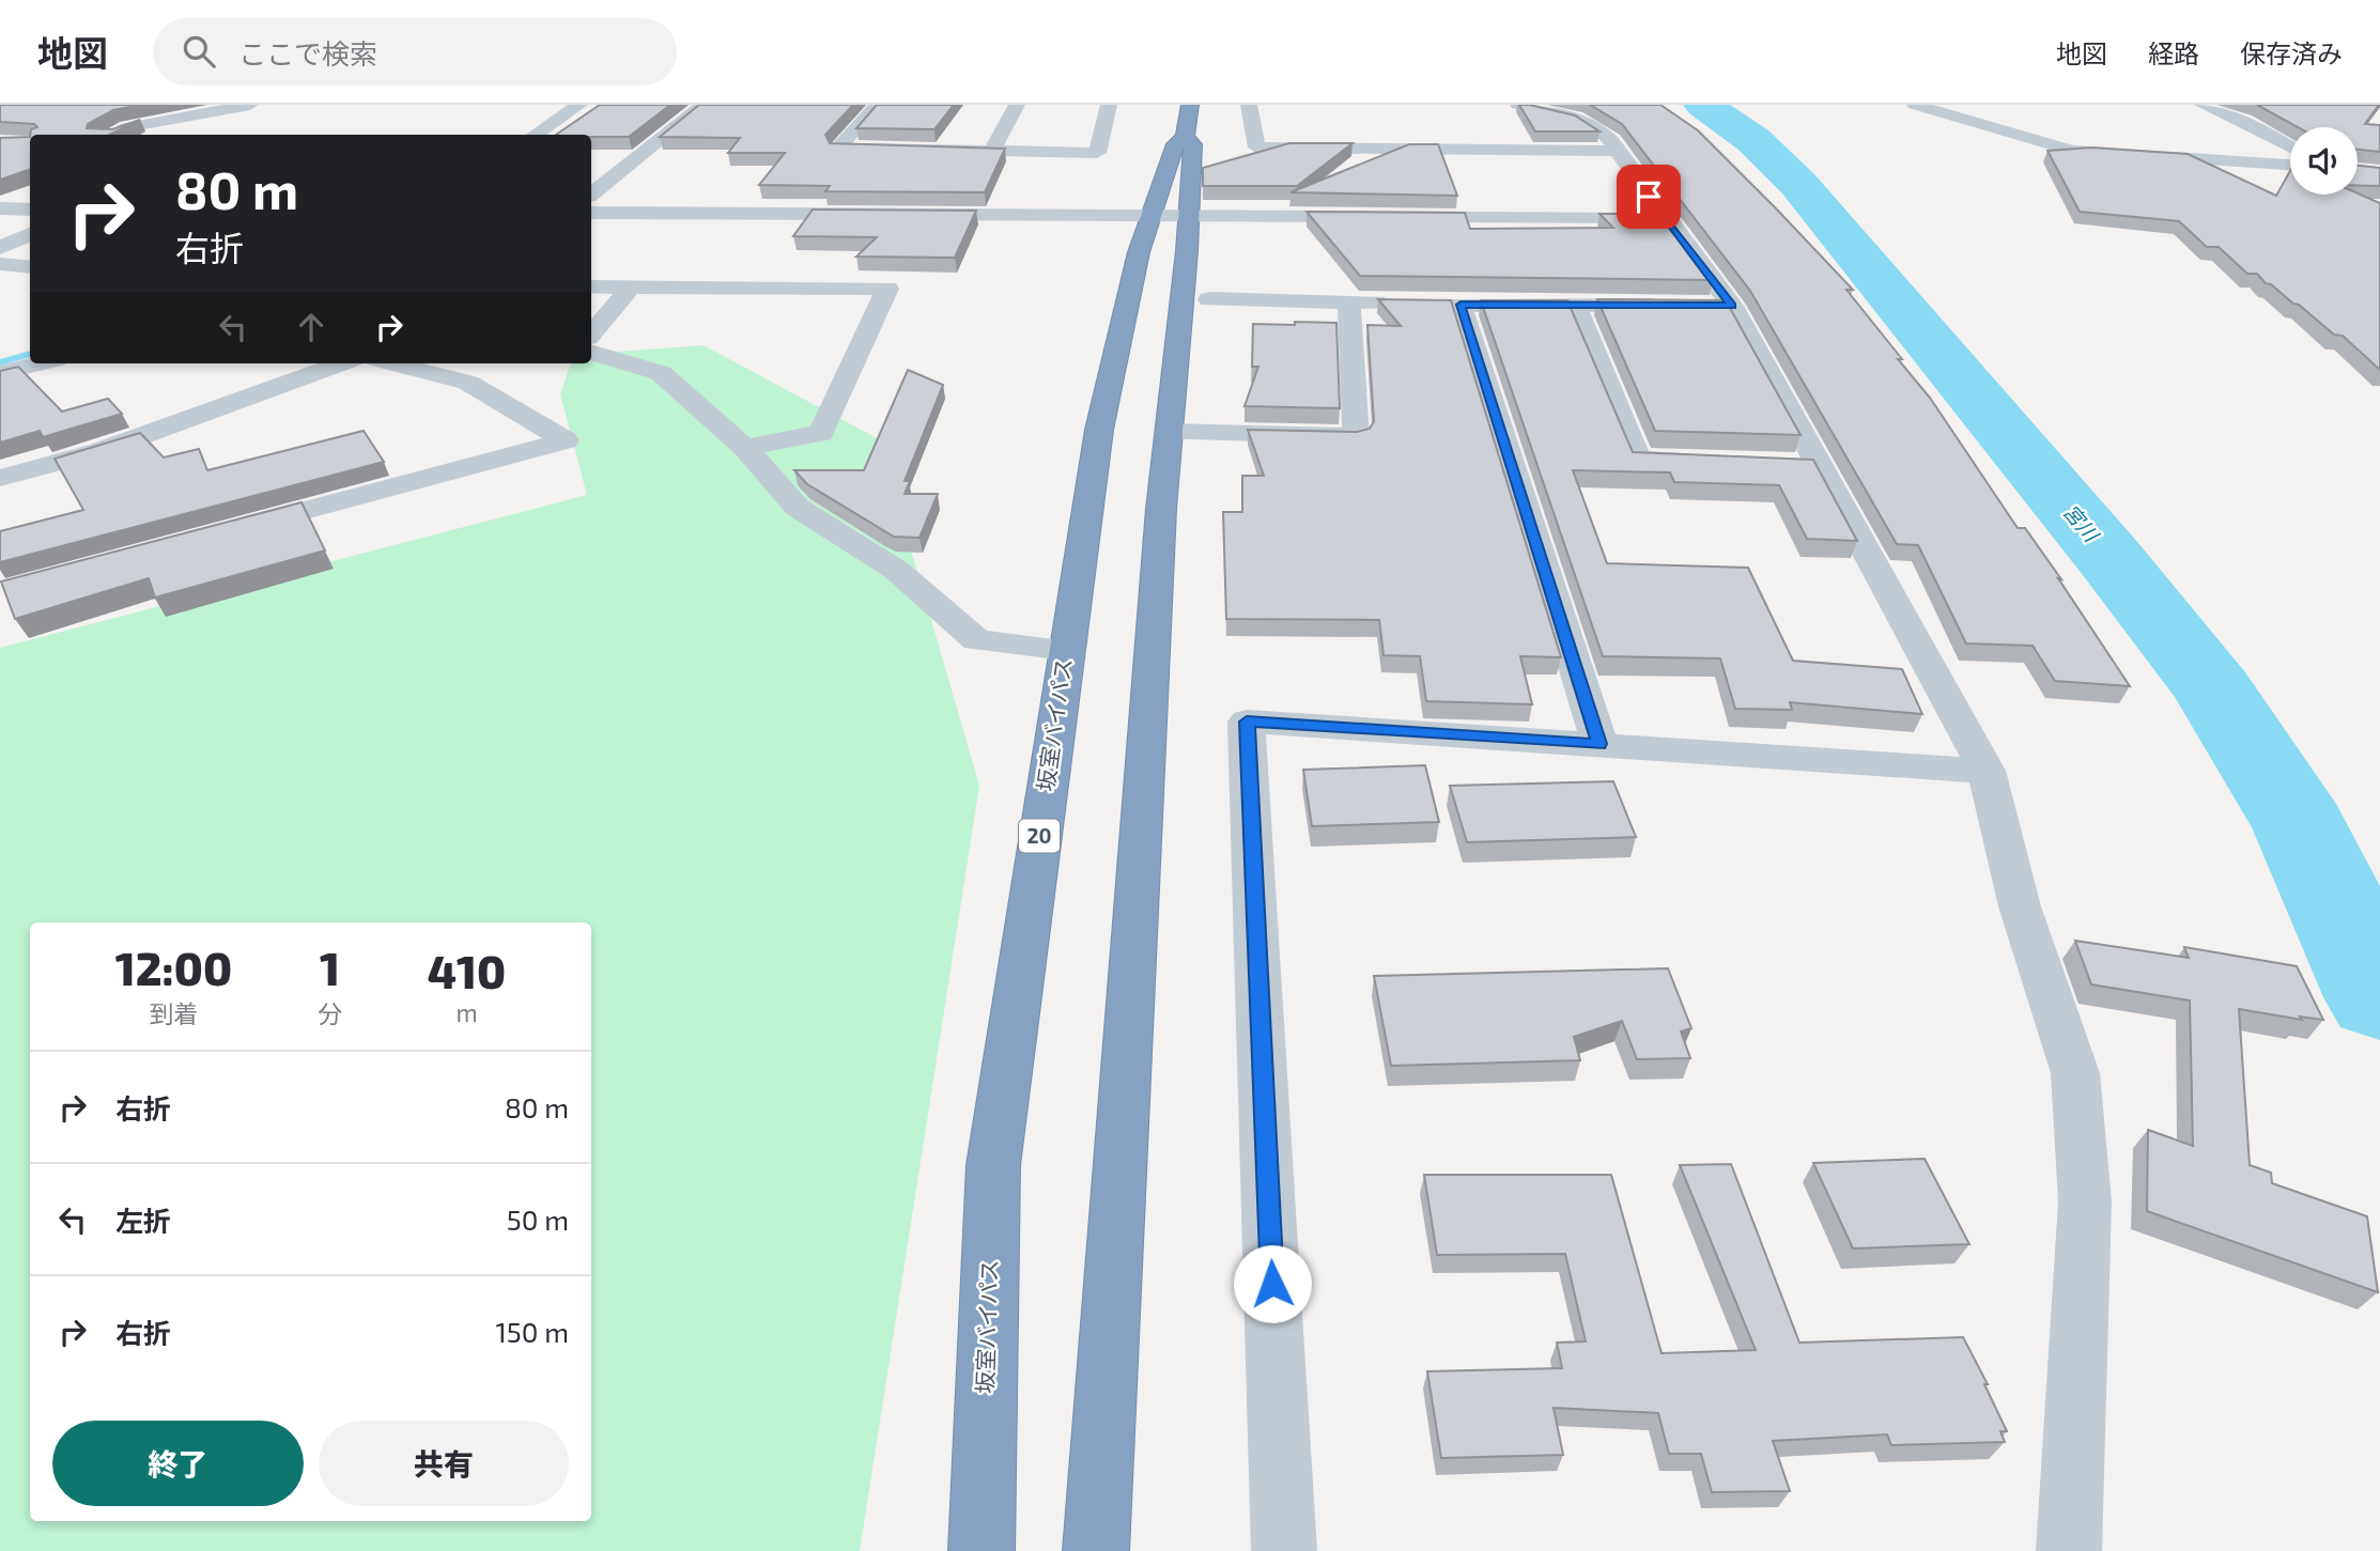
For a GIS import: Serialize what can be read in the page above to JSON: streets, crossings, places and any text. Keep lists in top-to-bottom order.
{
  "streets": {
    "highway": ["坂室バイパス", "20"]
  },
  "water": ["宮川"],
  "page": {
    "header": "地図",
    "search": "ここで検索",
    "nav": ["地図", "経路", "保存済み"],
    "turn": ["80 m", "右折"],
    "eta": [
      "12:00",
      "到着",
      "1",
      "分",
      "410",
      "m"
    ],
    "list": [
      {
        "name": "右折",
        "value": "80 m"
      },
      {
        "name": "左折",
        "value": "50 m"
      },
      {
        "name": "右折",
        "value": "150 m"
      }
    ],
    "buttons": ["終了", "共有"]
  }
}
